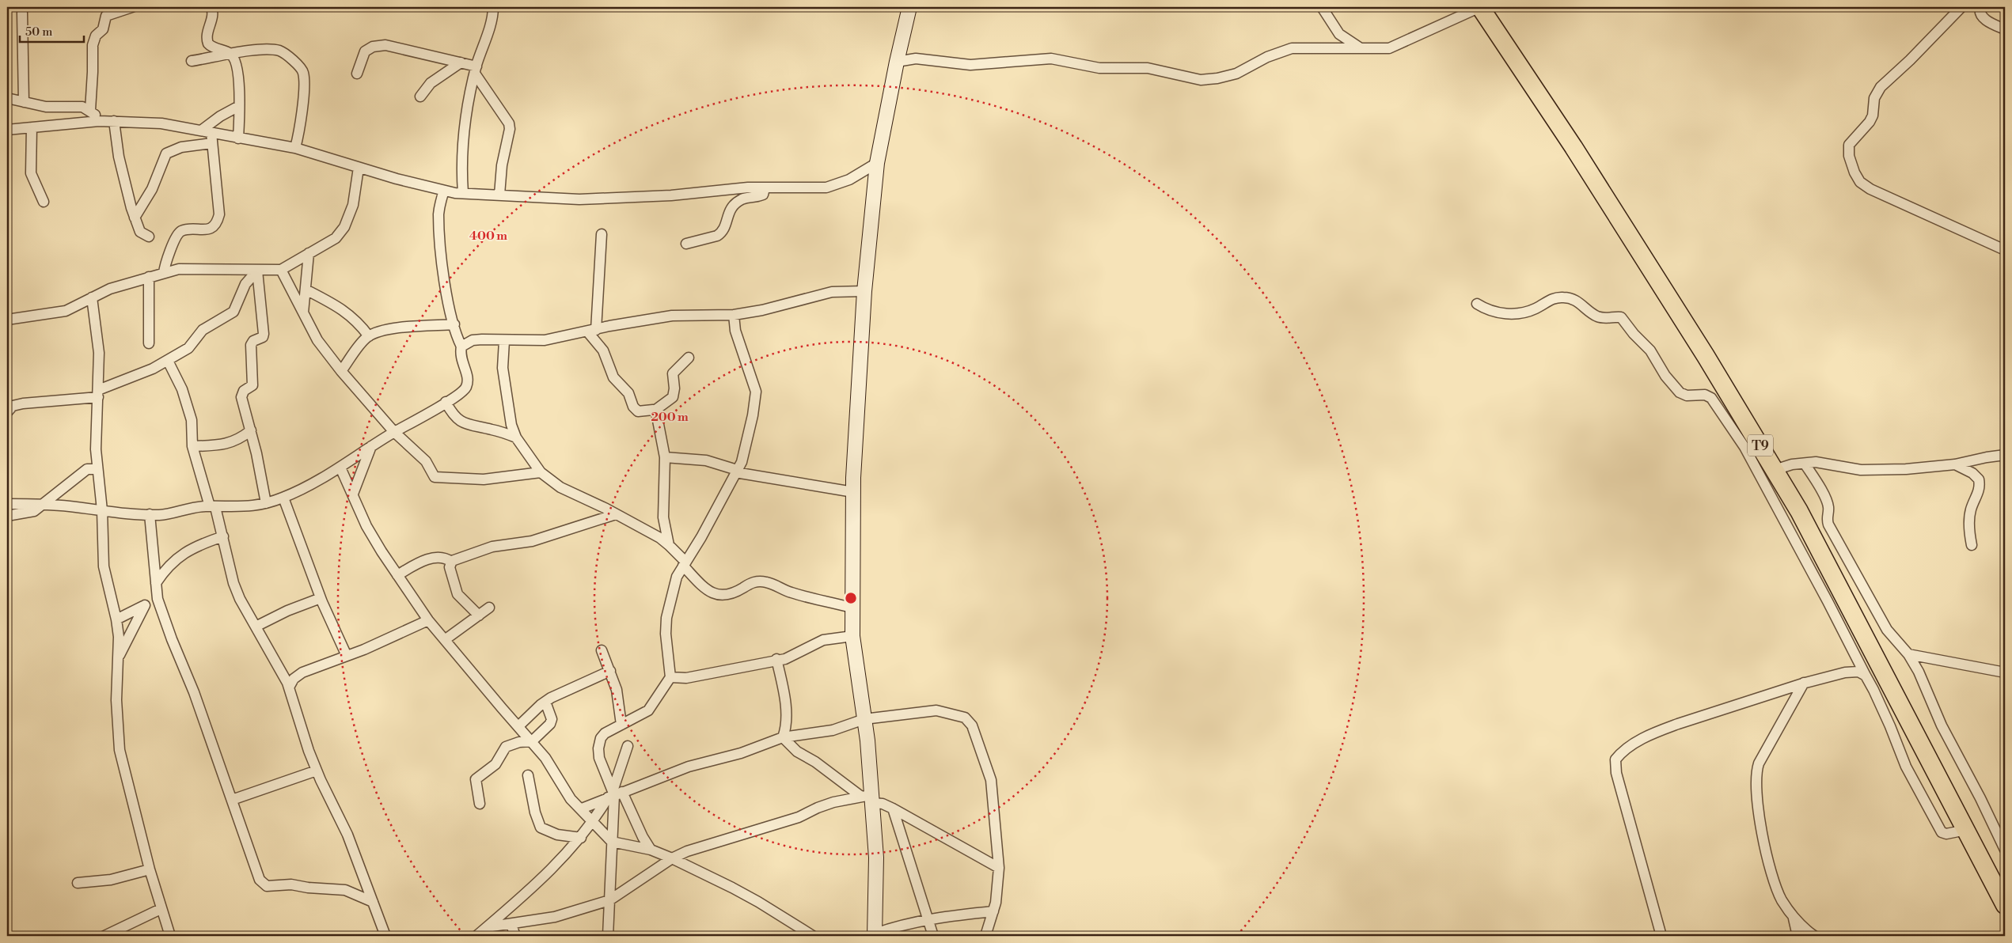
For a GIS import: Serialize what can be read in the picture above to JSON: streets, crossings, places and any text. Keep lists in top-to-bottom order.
{
  "streets": {
    "highway": ["T9"]
  },
  "scale_bar": "50 m",
  "rings": ["400 m", "200 m"]
}
